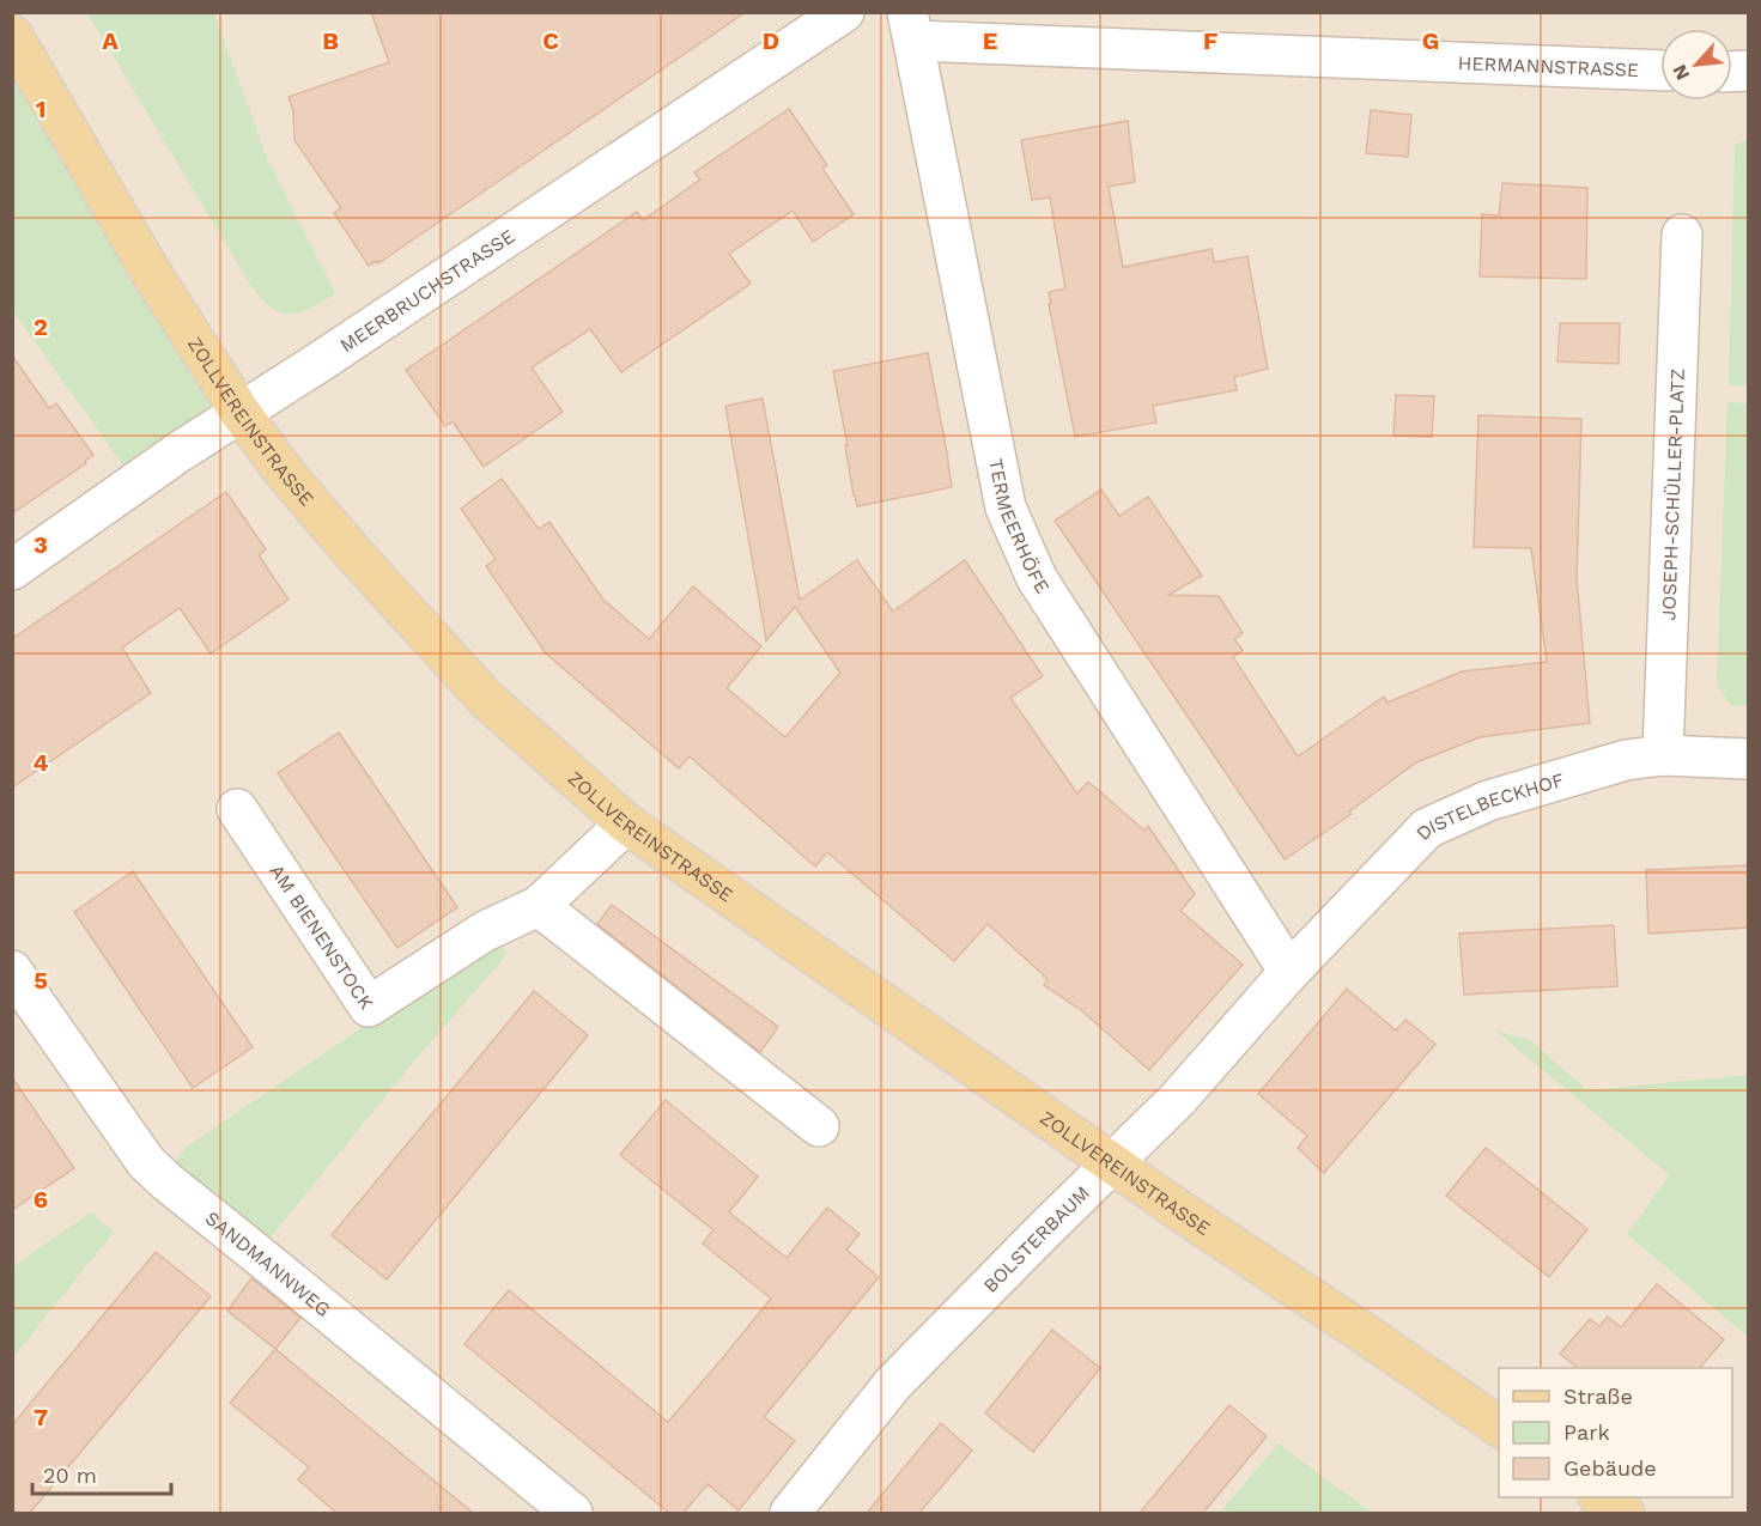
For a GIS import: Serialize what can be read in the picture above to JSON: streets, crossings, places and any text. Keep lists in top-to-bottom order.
{
  "streets": {
    "main road": ["ZOLLVEREINSTRASSE"],
    "street": [
      "HERMANNSTRASSE",
      "MEERBRUCHSTRASSE",
      "JOSEPH-SCHÜLLER-PLATZ",
      "TERMEERHÖFE",
      "DISTELBECKHOF",
      "AM BIENENSTOCK",
      "BOLSTERBAUM",
      "SANDMANNWEG"
    ]
  },
  "crossings": [
    ["HERMANNSTRASSE", "TERMEERHÖFE"],
    ["MEERBRUCHSTRASSE", "ZOLLVEREINSTRASSE"],
    ["ZOLLVEREINSTRASSE", "AM BIENENSTOCK"],
    ["ZOLLVEREINSTRASSE", "BOLSTERBAUM"],
    ["JOSEPH-SCHÜLLER-PLATZ", "DISTELBECKHOF"],
    ["TERMEERHÖFE", "DISTELBECKHOF"],
    ["TERMEERHÖFE", "BOLSTERBAUM"],
    ["DISTELBECKHOF", "BOLSTERBAUM"]
  ],
  "legend": ["Straße", "Park", "Gebäude"],
  "scale_bar": "20 m",
  "north": "bottom left",
  "grid": {
    "columns": [
      "A",
      "B",
      "C",
      "D",
      "E",
      "F",
      "G"
    ],
    "rows": [
      "1",
      "2",
      "3",
      "4",
      "5",
      "6",
      "7"
    ]
  }
}
